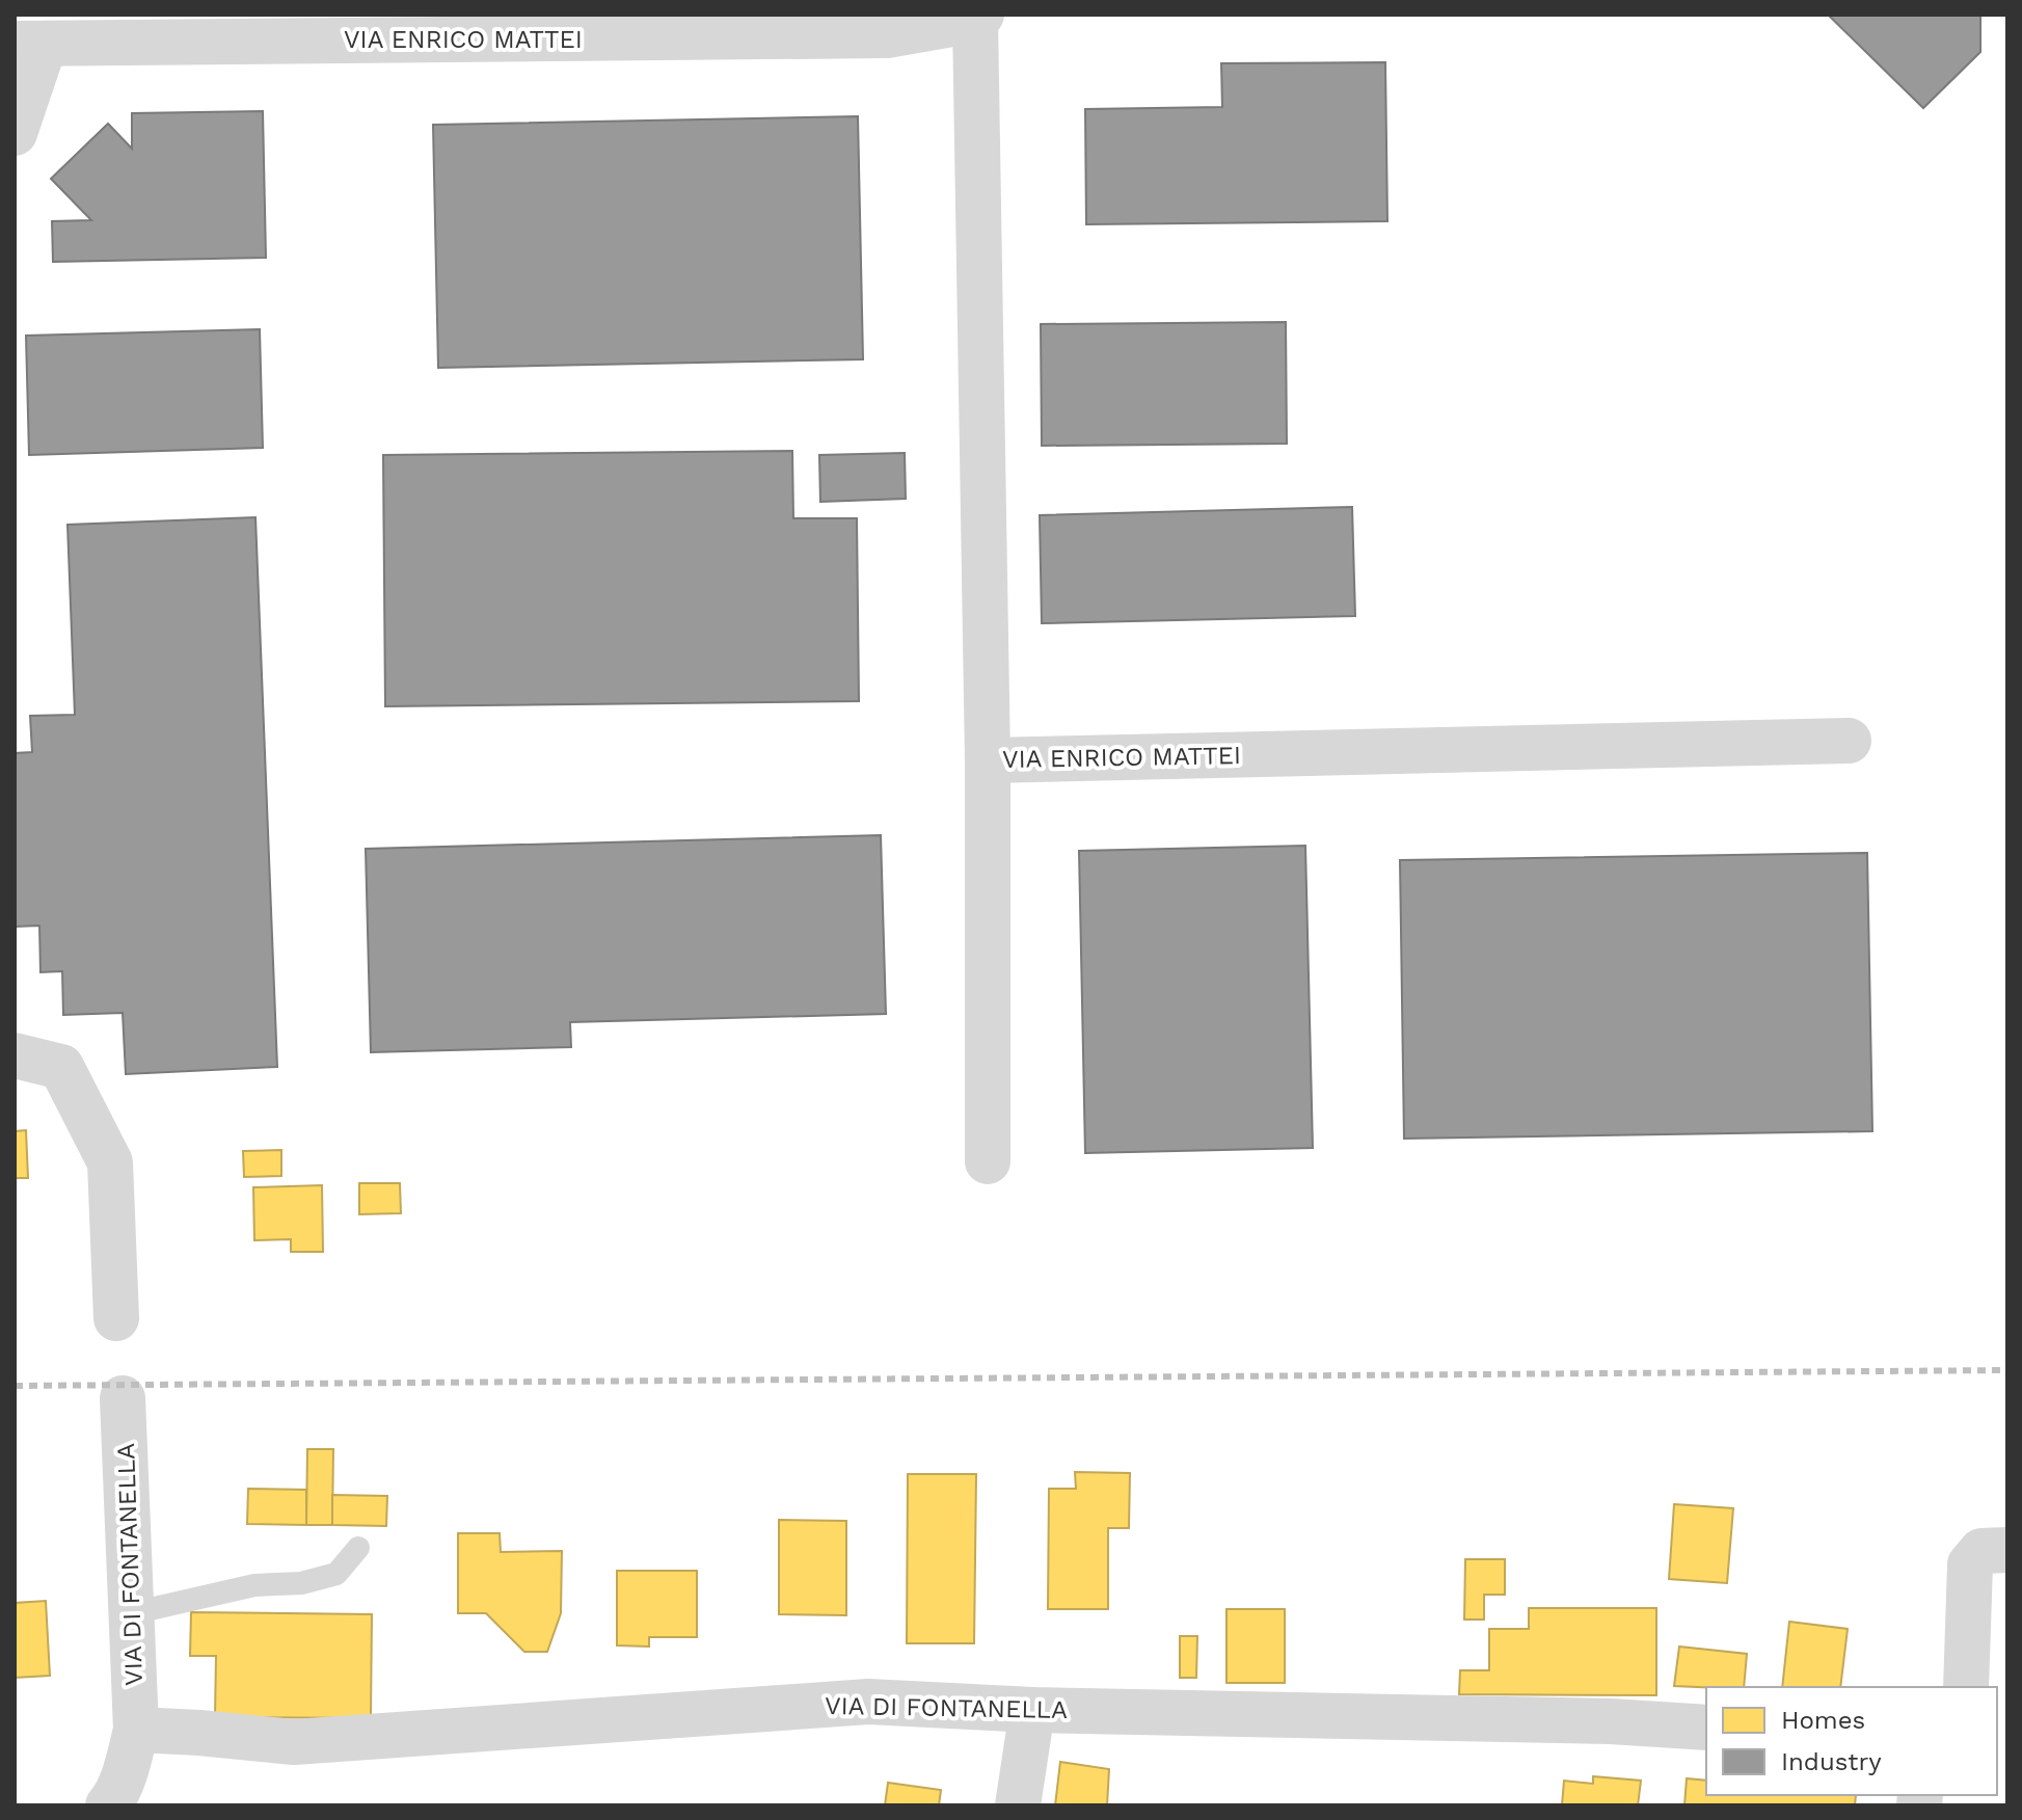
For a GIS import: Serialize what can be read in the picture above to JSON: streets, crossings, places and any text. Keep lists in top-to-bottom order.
{
  "streets": {
    "street": ["VIA ENRICO MATTEI", "VIA DI FONTANELLA"]
  },
  "legend": ["Homes", "Industry"]
}
